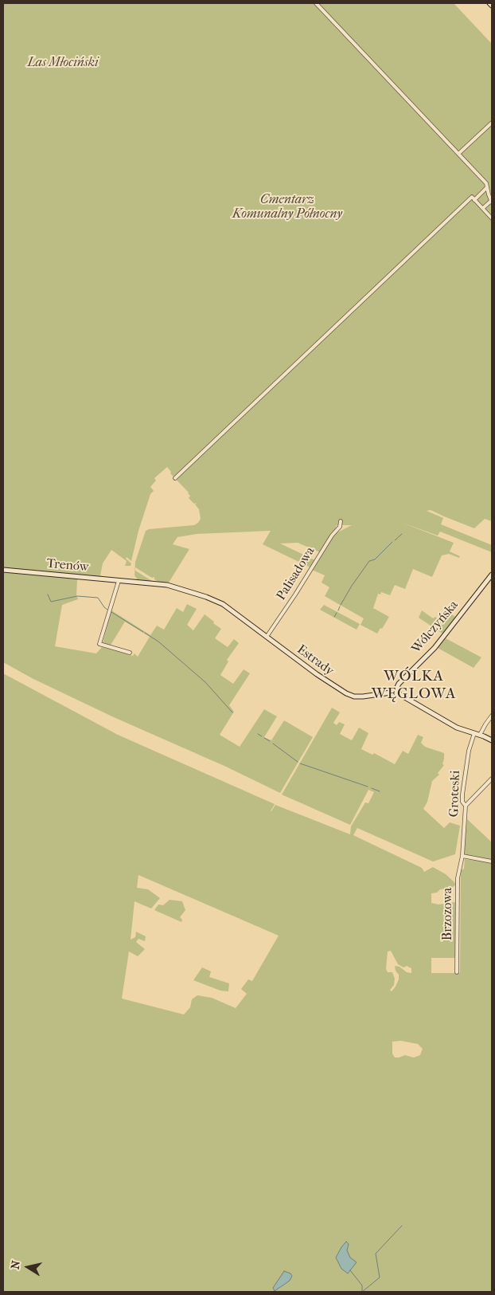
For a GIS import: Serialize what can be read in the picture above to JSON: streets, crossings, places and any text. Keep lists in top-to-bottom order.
{
  "streets": {
    "main road": ["Trenów", "Wólczyńska", "Estrady"],
    "street": ["Palisadowa", "Groteski", "Brzozowa"]
  },
  "crossings": [
    ["Trenów", "Estrady"],
    ["Palisadowa", "Estrady"],
    ["Wólczyńska", "Estrady"],
    ["Groteski", "Brzozowa"]
  ],
  "districts": ["WÓLKA WĘGLOWA"],
  "parks": ["Las Młociński", "Cmentarz Komunalny Północny"],
  "north": "left"
}
